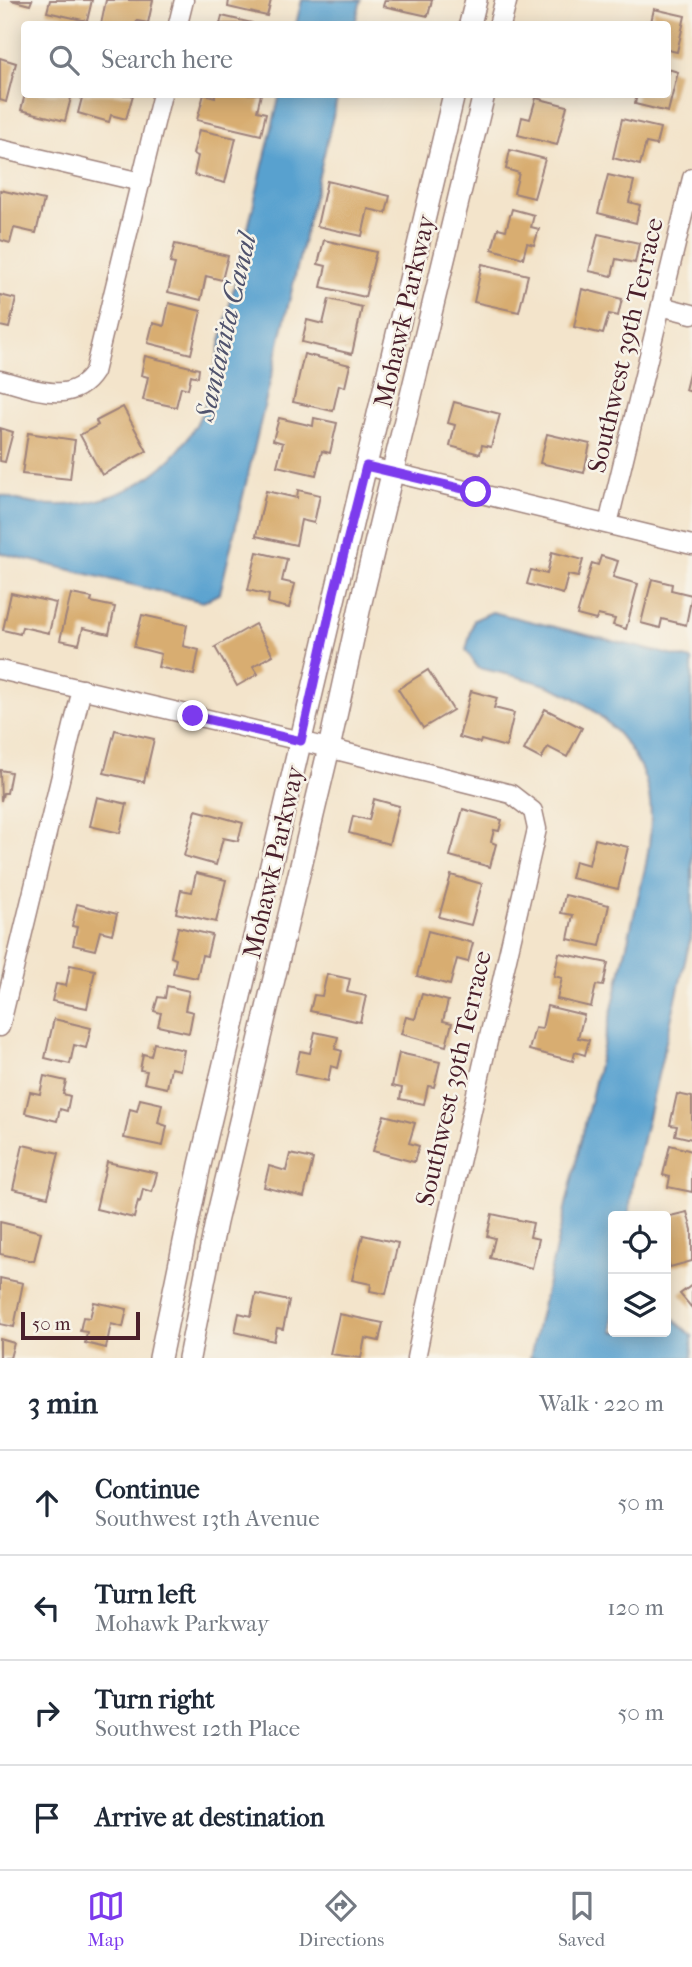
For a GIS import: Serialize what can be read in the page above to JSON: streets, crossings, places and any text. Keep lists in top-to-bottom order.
{
  "streets": {
    "street": ["Mohawk Parkway", "Southwest 39th Terrace"]
  },
  "crossings": [
    ["Mohawk Parkway", "Southwest 39th Terrace"]
  ],
  "water": ["Santanita Canal"],
  "scale_bar": "50 m",
  "page": {
    "search": "Search here",
    "scale": "50 m",
    "heading": ["3 min", "Walk · 220 m"],
    "list": [
      ["Continue", "Southwest 13th Avenue", "50 m"],
      ["Turn left", "Mohawk Parkway", "120 m"],
      ["Turn right", "Southwest 12th Place", "50 m"],
      "Arrive at destination"
    ],
    "nav": ["Map", "Directions", "Saved"]
  }
}
